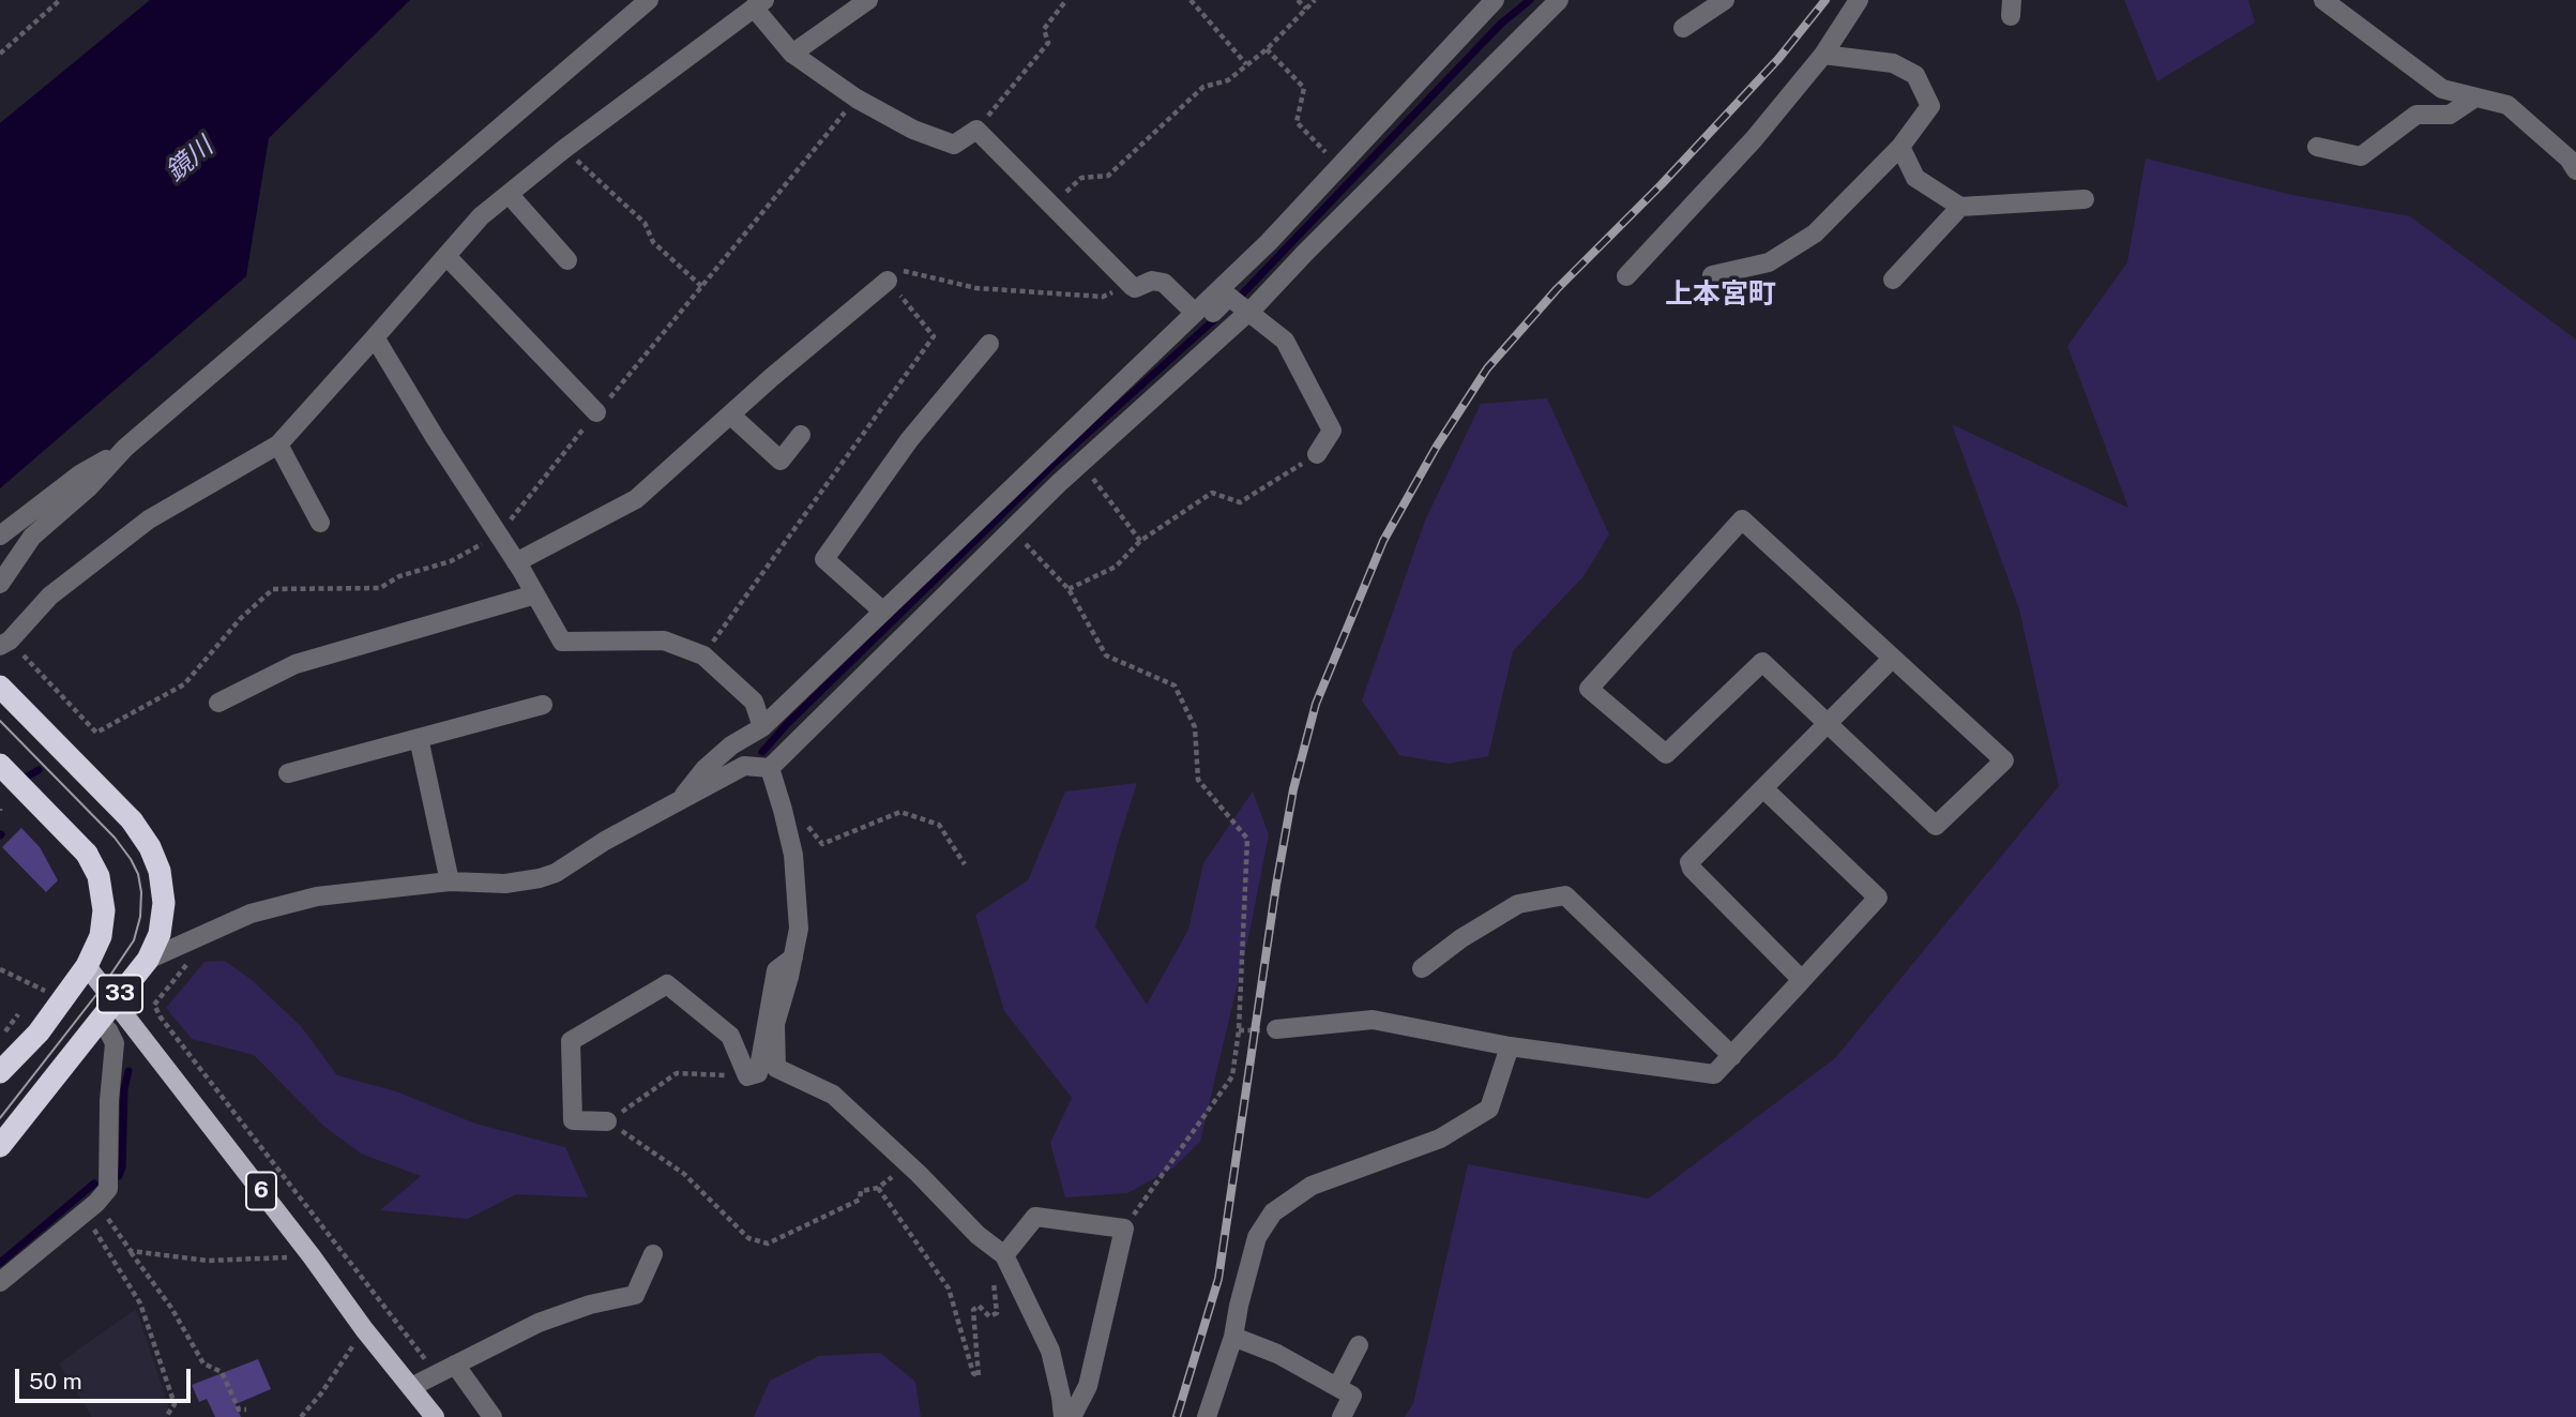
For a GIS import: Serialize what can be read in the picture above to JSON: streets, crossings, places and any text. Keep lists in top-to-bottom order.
{
  "streets": {
    "highway": ["33"],
    "main road": ["6"]
  },
  "crossings": [
    ["33", "6"]
  ],
  "districts": ["上本宮町"],
  "water": ["鏡川"],
  "scale_bar": "50 m"
}
